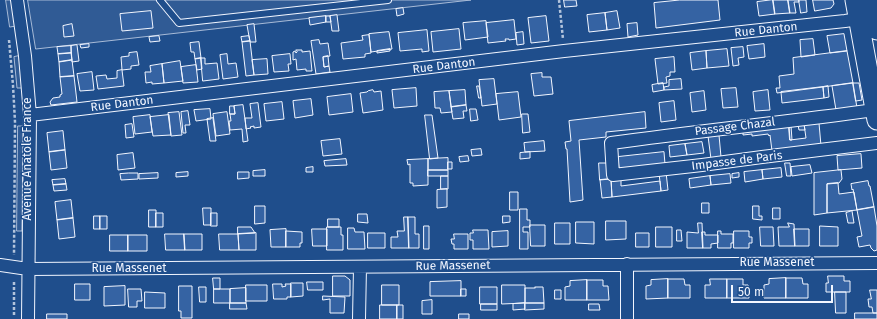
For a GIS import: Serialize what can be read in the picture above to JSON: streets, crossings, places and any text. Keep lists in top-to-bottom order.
{
  "streets": {
    "street": [
      "Rue Danton",
      "Passage Chazal",
      "Avenue Anatole France",
      "Impasse de Paris",
      "Rue Massenet"
    ]
  },
  "crossings": [
    ["Rue Danton", "Avenue Anatole France"],
    ["Passage Chazal", "Impasse de Paris"],
    ["Avenue Anatole France", "Rue Massenet"]
  ],
  "scale_bar": "50 m"
}
